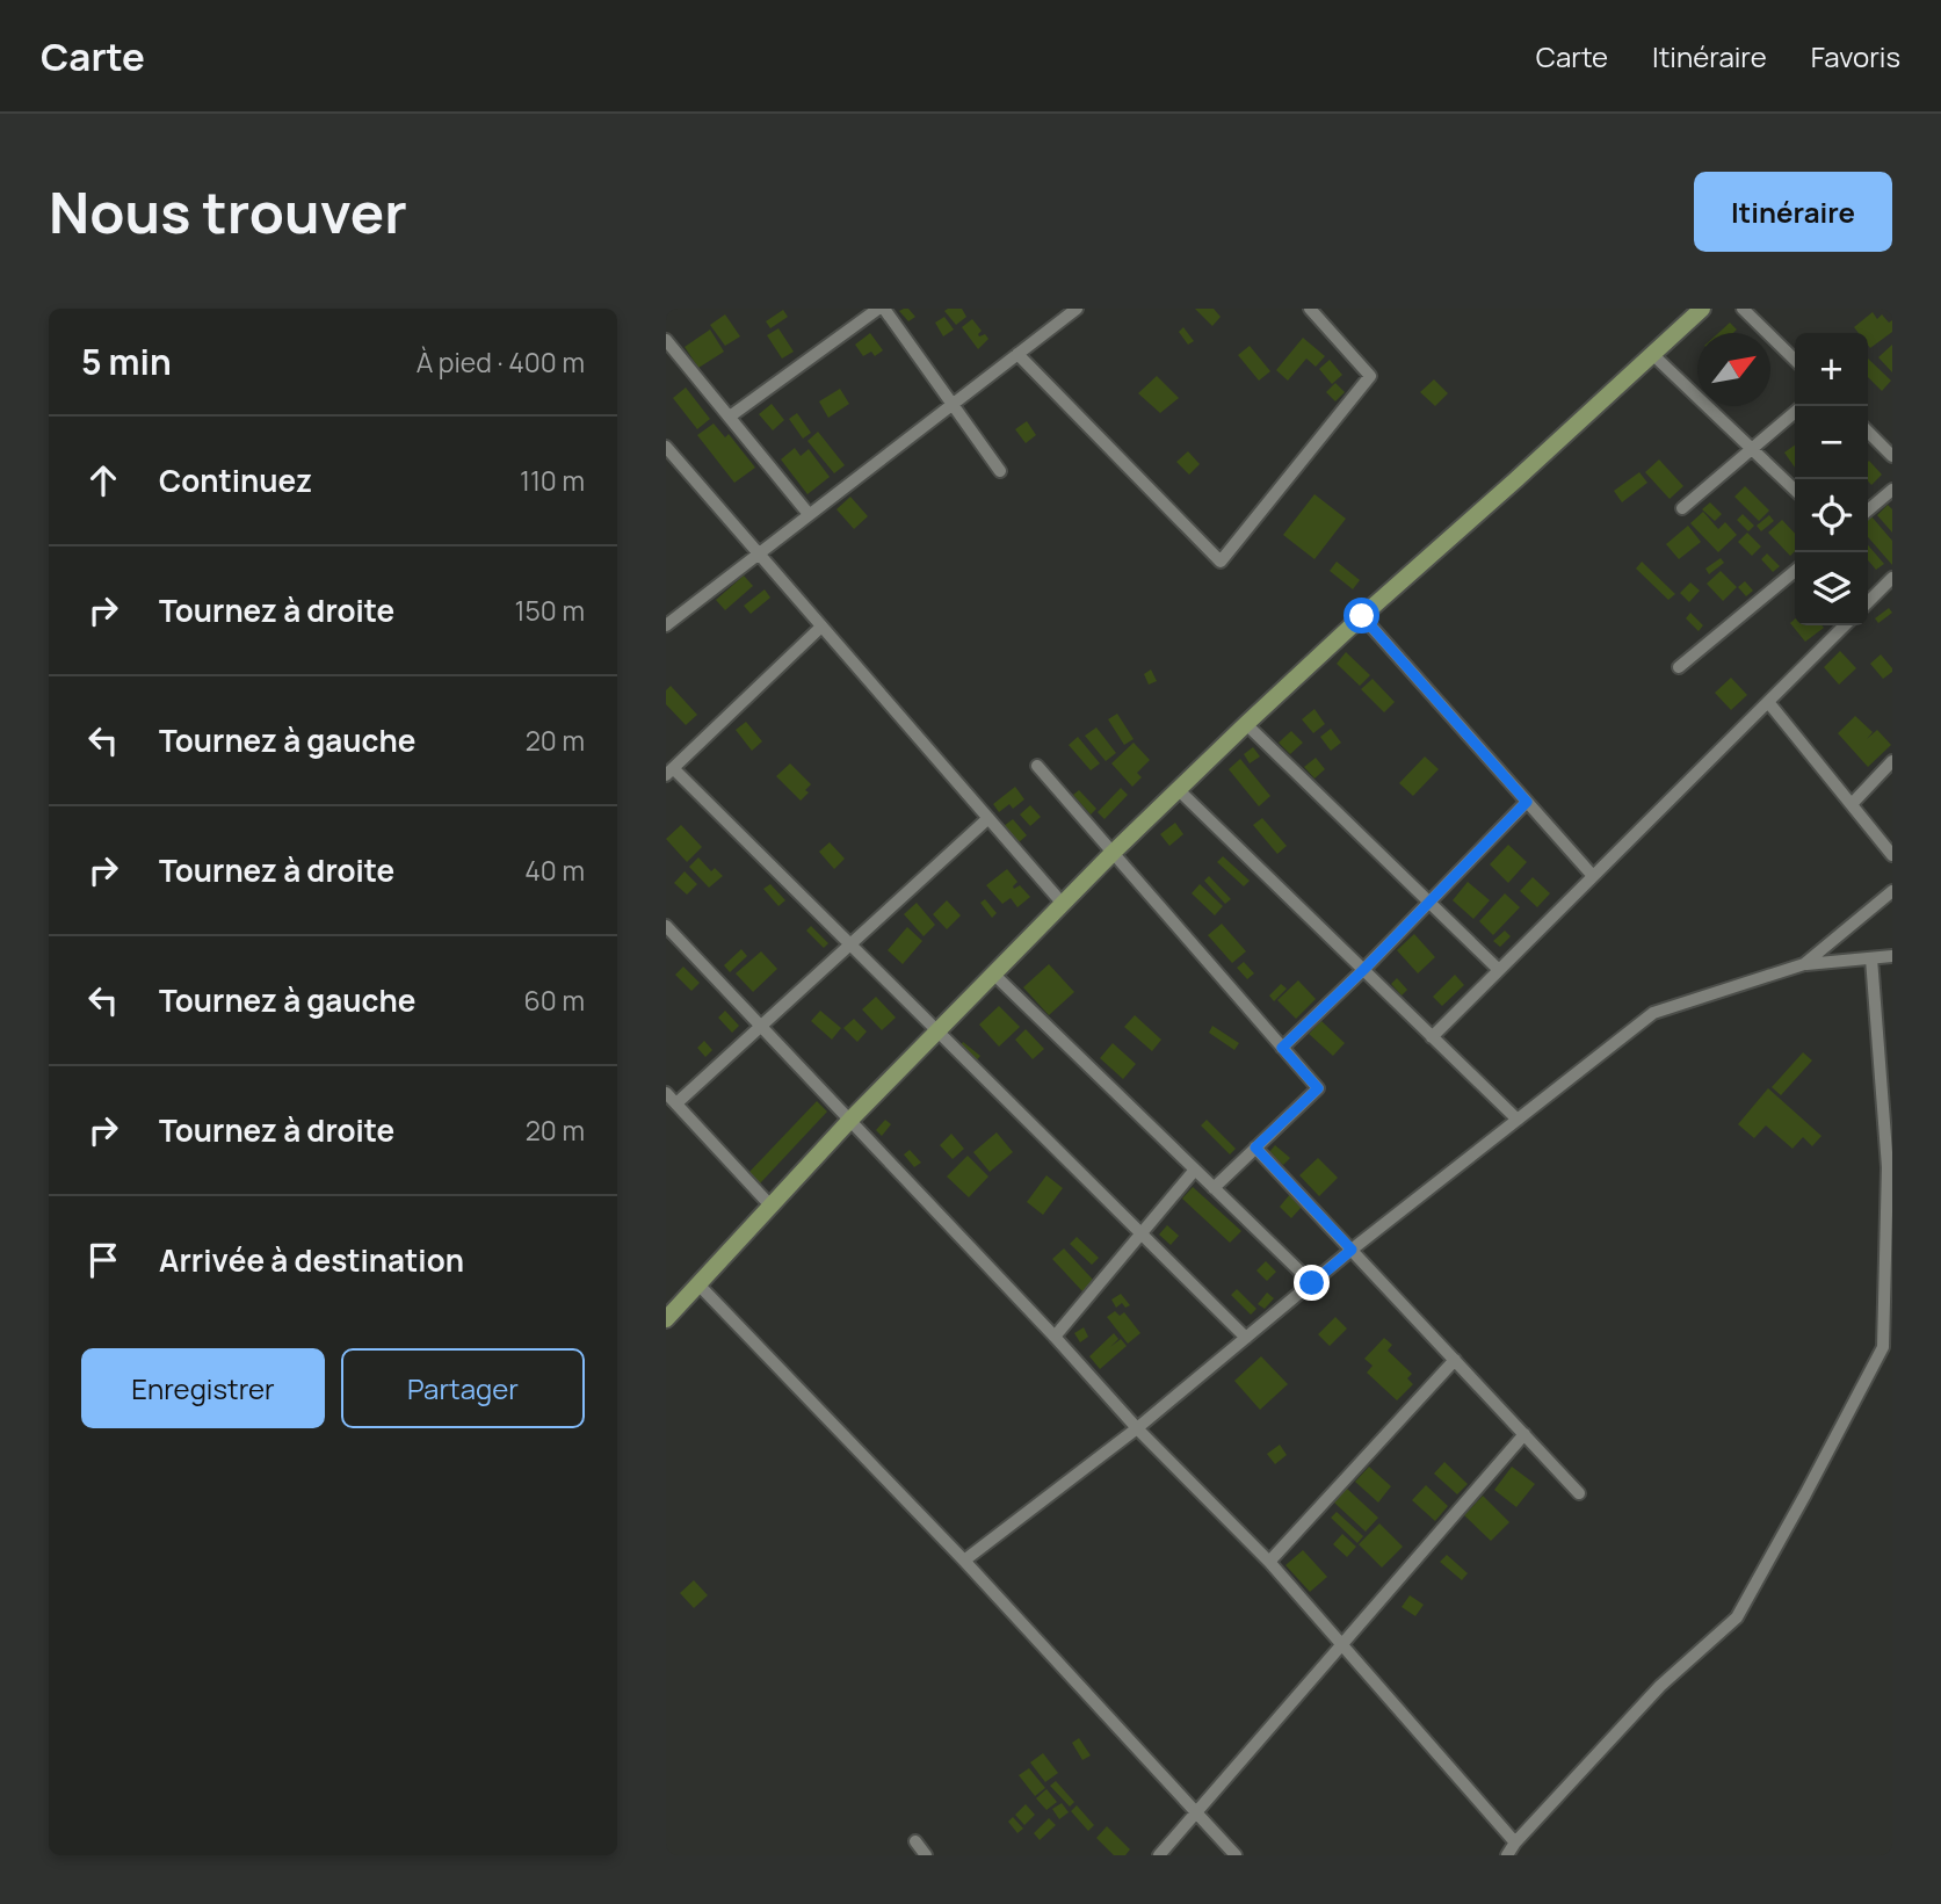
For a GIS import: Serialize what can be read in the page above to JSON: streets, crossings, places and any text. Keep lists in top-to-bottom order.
{
  "north": "top right",
  "page": {
    "header": "Carte",
    "nav": ["Carte", "Itinéraire", "Favoris"],
    "buttons": [
      "Itinéraire",
      ["Enregistrer", "Partager"]
    ],
    "title": "Nous trouver",
    "heading": ["5 min", "À pied · 400 m"],
    "map_buttons": ["+", "−"],
    "list": [
      ["Continuez", "110 m"],
      ["Tournez à droite", "150 m"],
      ["Tournez à gauche", "20 m"],
      ["Tournez à droite", "40 m"],
      ["Tournez à gauche", "60 m"],
      ["Tournez à droite", "20 m"],
      "Arrivée à destination"
    ]
  }
}
